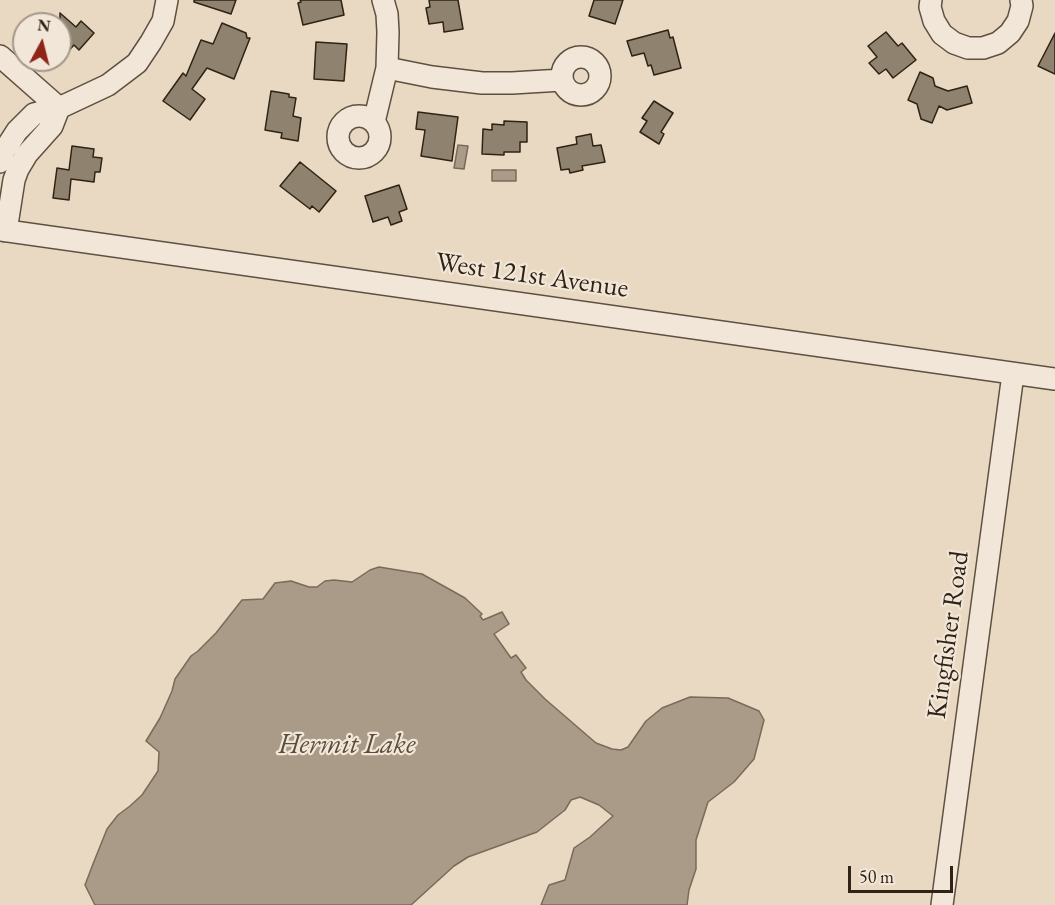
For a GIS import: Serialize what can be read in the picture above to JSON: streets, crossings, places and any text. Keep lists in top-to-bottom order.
{
  "streets": {
    "street": ["West 121st Avenue", "Kingfisher Road"]
  },
  "crossings": [
    ["West 121st Avenue", "Kingfisher Road"]
  ],
  "water": ["Hermit Lake"],
  "scale_bar": "50 m",
  "north": "top"
}
